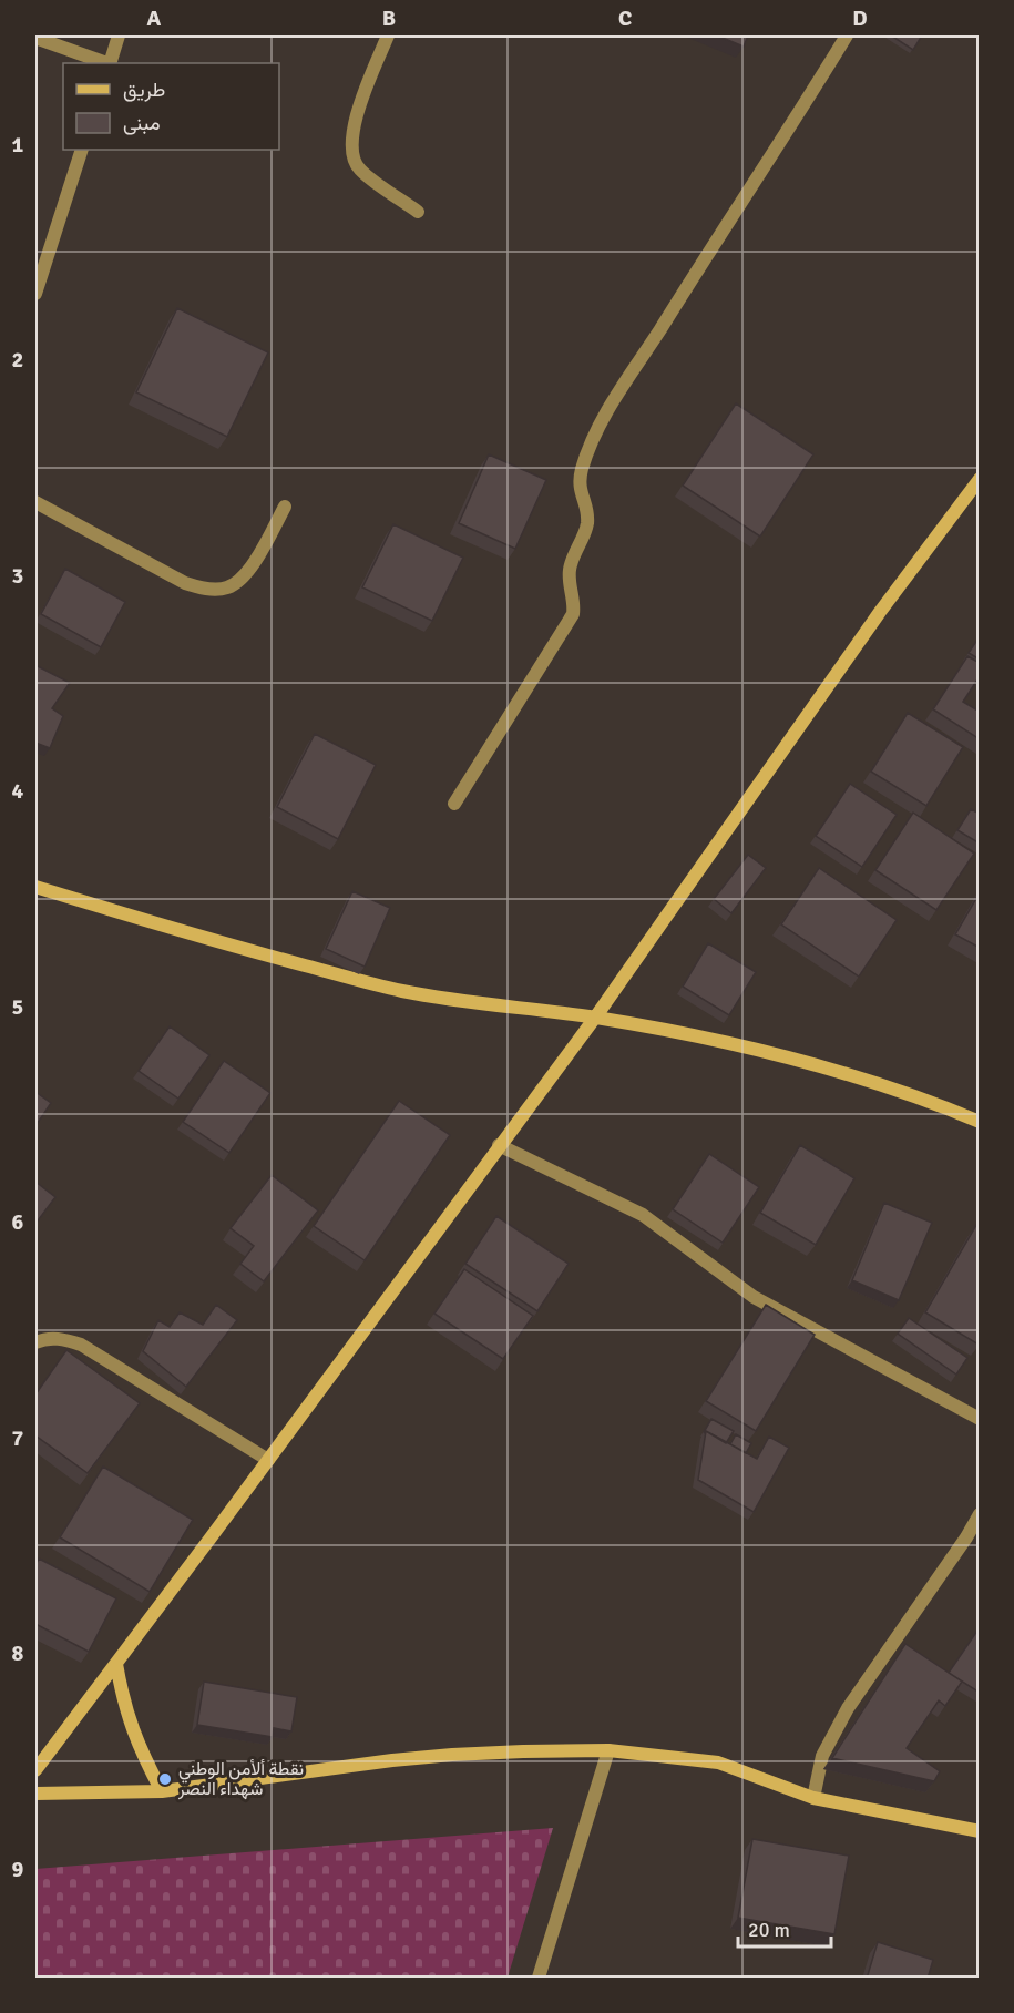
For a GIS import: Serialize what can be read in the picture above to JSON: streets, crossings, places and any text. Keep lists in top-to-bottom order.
{
  "places": ["نقطة ألأمن الوطني شهداء النصر"],
  "legend": ["طريق", "مبنى"],
  "scale_bar": "20 m",
  "grid": {
    "columns": [
      "A",
      "B",
      "C",
      "D"
    ],
    "rows": [
      "1",
      "2",
      "3",
      "4",
      "5",
      "6",
      "7",
      "8",
      "9"
    ]
  }
}
